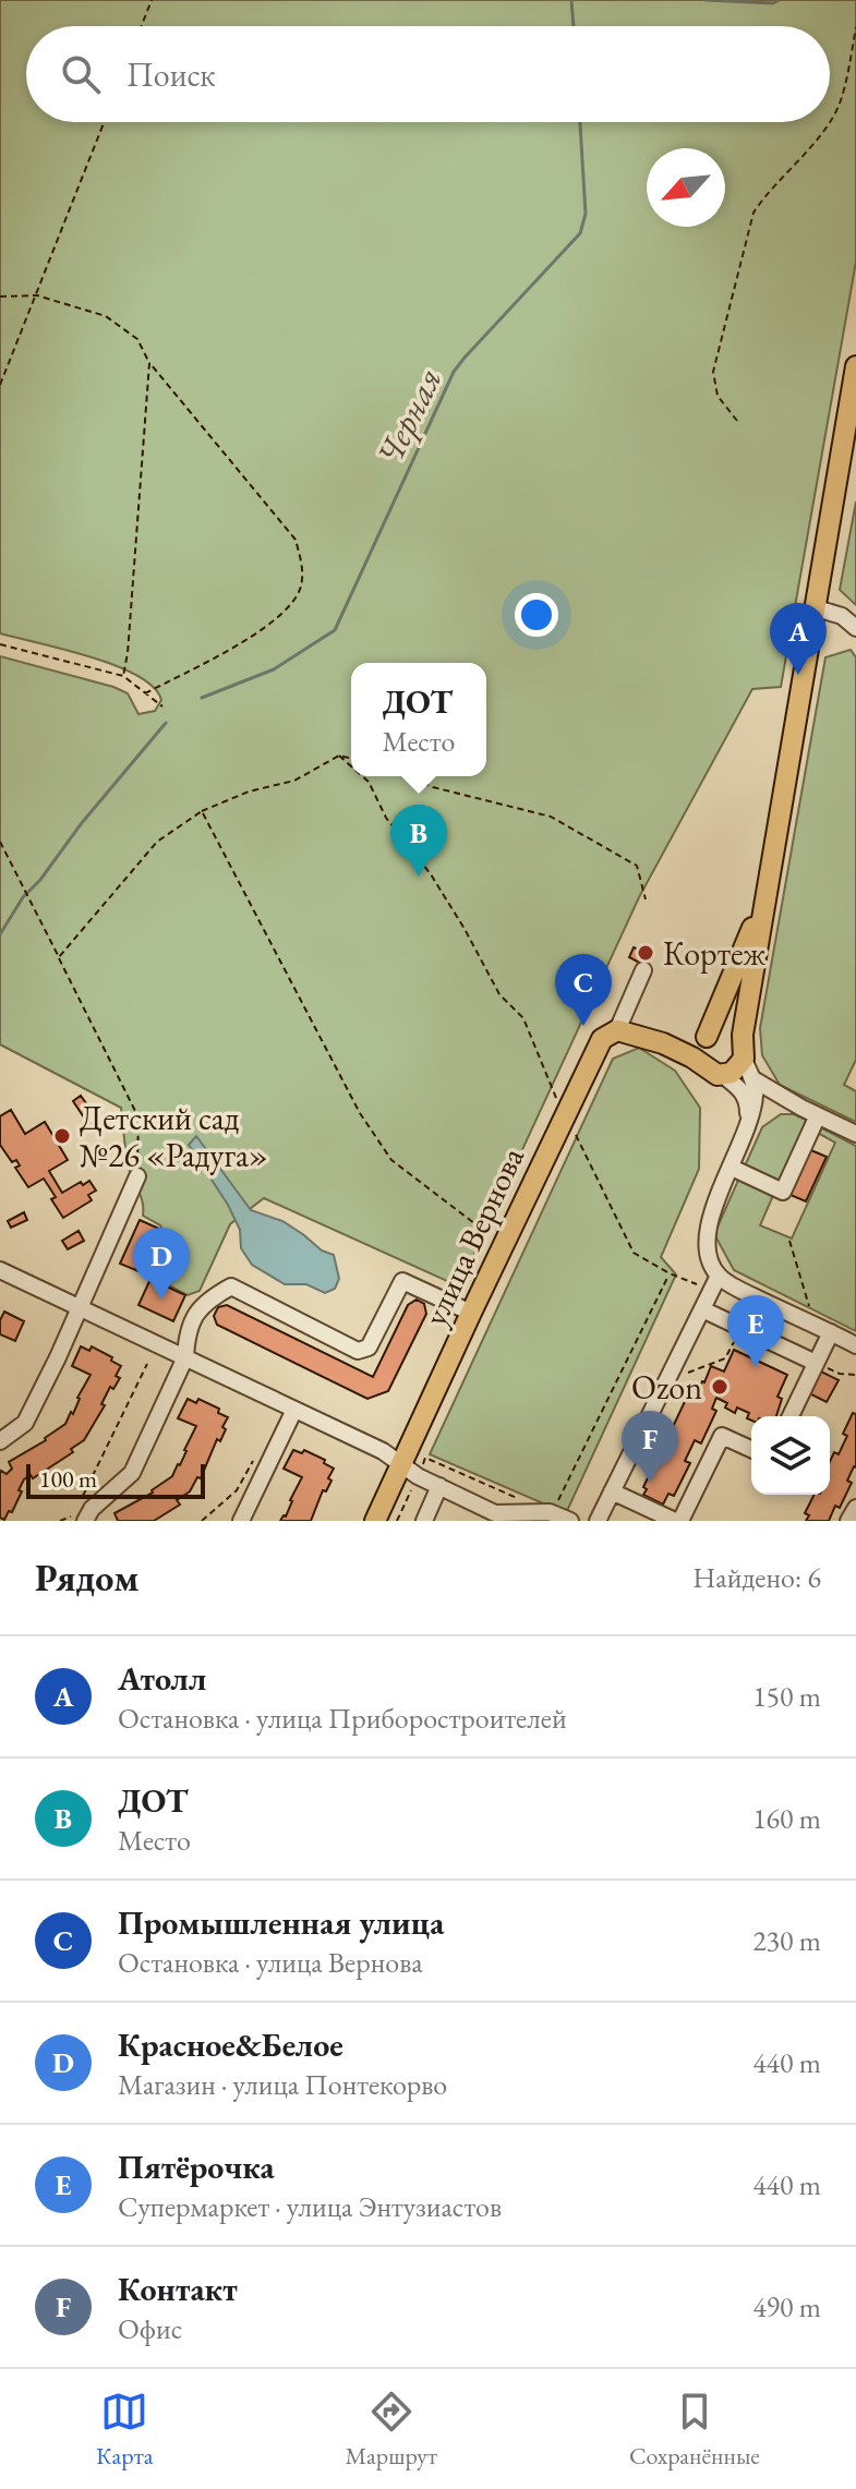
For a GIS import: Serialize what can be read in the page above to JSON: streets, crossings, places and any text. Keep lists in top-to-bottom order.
{
  "streets": {
    "main road": ["улица Вернова"]
  },
  "water": ["Черная"],
  "places": ["Кортеж", "Детский сад №26 «Радуга»", "Ozon"],
  "scale_bar": "100 m",
  "north": "bottom left",
  "page": {
    "search": "Поиск",
    "pins": [
      "A",
      "B",
      "C",
      "D",
      "E",
      "F"
    ],
    "popup": ["ДОТ", "Место"],
    "scale": "100 m",
    "heading": ["Рядом", "Найдено: 6"],
    "list": [
      {
        "mark": "A",
        "name": "Атолл",
        "note": "Остановка · улица Приборостроителей",
        "value": "150 m"
      },
      {
        "mark": "B",
        "name": "ДОТ",
        "note": "Место",
        "value": "160 m"
      },
      {
        "mark": "C",
        "name": "Промышленная улица",
        "note": "Остановка · улица Вернова",
        "value": "230 m"
      },
      {
        "mark": "D",
        "name": "Красное&Белое",
        "note": "Магазин · улица Понтекорво",
        "value": "440 m"
      },
      {
        "mark": "E",
        "name": "Пятёрочка",
        "note": "Супермаркет · улица Энтузиастов",
        "value": "440 m"
      },
      {
        "mark": "F",
        "name": "Контакт",
        "note": "Офис",
        "value": "490 m"
      }
    ],
    "nav": ["Карта", "Маршрут", "Сохранённые"]
  }
}
